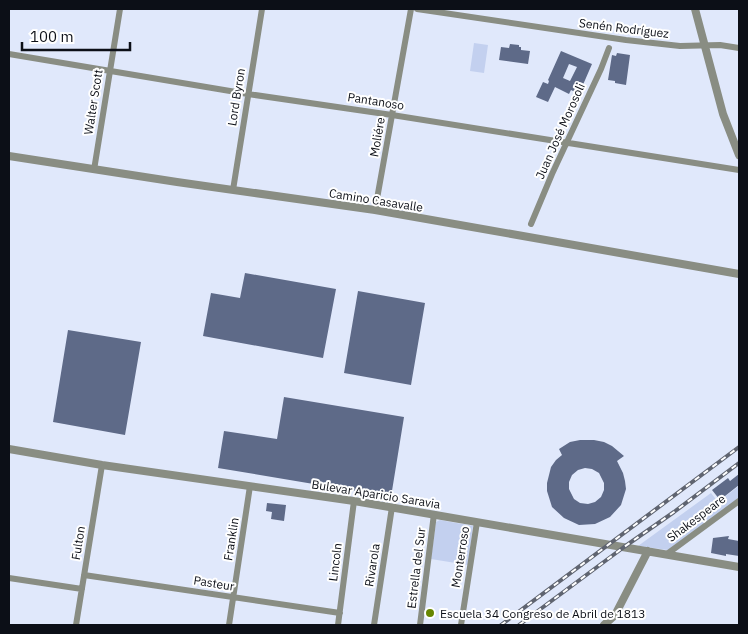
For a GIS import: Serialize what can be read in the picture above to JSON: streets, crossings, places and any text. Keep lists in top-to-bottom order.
{
  "streets": {
    "street": [
      "Senén Rodríguez",
      "Lord Byron",
      "Pantanoso",
      "Walter Scott",
      "Juan José Morosoli",
      "Moliére",
      "Camino Casavalle",
      "Bulevar Aparicio Saravia",
      "Shakespeare",
      "Franklin",
      "Fulton",
      "Monterroso",
      "Lincoln",
      "Rivarola",
      "Estrella del Sur",
      "Pasteur"
    ]
  },
  "crossings": [
    ["Lord Byron", "Pantanoso"],
    ["Lord Byron", "Camino Casavalle"],
    ["Pantanoso", "Walter Scott"],
    ["Pantanoso", "Juan José Morosoli"],
    ["Pantanoso", "Moliére"],
    ["Walter Scott", "Camino Casavalle"],
    ["Moliére", "Camino Casavalle"],
    ["Bulevar Aparicio Saravia", "Shakespeare"],
    ["Bulevar Aparicio Saravia", "Franklin"],
    ["Bulevar Aparicio Saravia", "Fulton"],
    ["Bulevar Aparicio Saravia", "Monterroso"],
    ["Bulevar Aparicio Saravia", "Lincoln"],
    ["Bulevar Aparicio Saravia", "Rivarola"],
    ["Bulevar Aparicio Saravia", "Estrella del Sur"],
    ["Franklin", "Pasteur"],
    ["Fulton", "Pasteur"],
    ["Lincoln", "Pasteur"]
  ],
  "places": ["Escuela 34 Congreso de Abril de 1813"],
  "scale_bar": "100 m"
}
